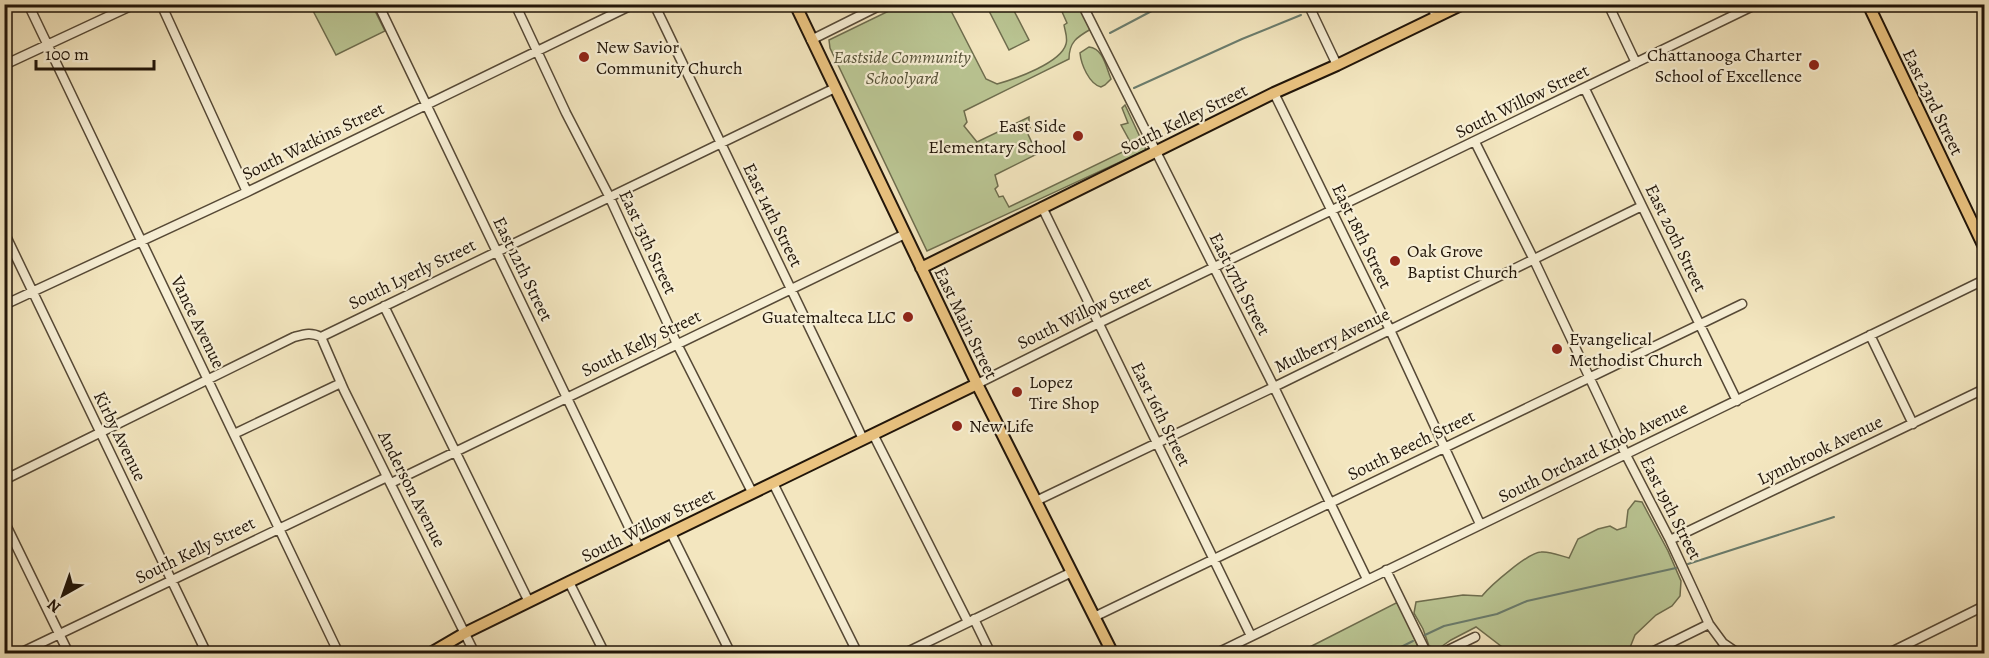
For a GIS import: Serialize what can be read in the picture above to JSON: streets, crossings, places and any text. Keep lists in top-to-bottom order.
{
  "streets": {
    "main road": [
      "South Willow Street",
      "East 23rd Street",
      "South Kelley Street",
      "East Main Street"
    ],
    "street": [
      "South Watkins Street",
      "East 14th Street",
      "East 18th Street",
      "East 20th Street",
      "East 13th Street",
      "East 12th Street",
      "South Lyerly Street",
      "East 17th Street",
      "Vance Avenue",
      "Mulberry Avenue",
      "South Kelly Street",
      "East 16th Street",
      "Kirby Avenue",
      "South Beech Street",
      "Lynnbrook Avenue",
      "South Orchard Knob Avenue",
      "Anderson Avenue",
      "East 19th Street"
    ]
  },
  "crossings": [
    ["South Willow Street", "East 14th Street"],
    ["South Willow Street", "East 18th Street"],
    ["South Willow Street", "East 20th Street"],
    ["South Willow Street", "East 13th Street"],
    ["South Willow Street", "East 12th Street"],
    ["South Willow Street", "East 17th Street"],
    ["South Willow Street", "East Main Street"],
    ["South Willow Street", "East 16th Street"],
    ["South Willow Street", "Anderson Avenue"],
    ["South Willow Street", "East 19th Street"],
    ["South Kelley Street", "East 18th Street"],
    ["South Kelley Street", "East 17th Street"],
    ["South Kelley Street", "East Main Street"],
    ["South Kelley Street", "East 16th Street"],
    ["South Watkins Street", "East 13th Street"],
    ["South Watkins Street", "East 12th Street"],
    ["South Watkins Street", "Vance Avenue"],
    ["South Watkins Street", "Kirby Avenue"],
    ["East 14th Street", "South Lyerly Street"],
    ["East 14th Street", "South Kelly Street"],
    ["East 18th Street", "Mulberry Avenue"],
    ["East 18th Street", "South Beech Street"],
    ["East 18th Street", "South Orchard Knob Avenue"],
    ["East 20th Street", "Mulberry Avenue"],
    ["East 20th Street", "South Beech Street"],
    ["East 20th Street", "South Orchard Knob Avenue"],
    ["East 13th Street", "South Lyerly Street"],
    ["East 13th Street", "South Kelly Street"],
    ["East 12th Street", "South Lyerly Street"],
    ["East 12th Street", "South Kelly Street"],
    ["South Lyerly Street", "Vance Avenue"],
    ["South Lyerly Street", "East Main Street"],
    ["South Lyerly Street", "Kirby Avenue"],
    ["South Lyerly Street", "Anderson Avenue"],
    ["East 17th Street", "Mulberry Avenue"],
    ["East 17th Street", "South Beech Street"],
    ["East 17th Street", "South Orchard Knob Avenue"],
    ["Vance Avenue", "South Kelly Street"],
    ["East Main Street", "Mulberry Avenue"],
    ["East Main Street", "South Kelly Street"],
    ["East Main Street", "South Beech Street"],
    ["Mulberry Avenue", "East 16th Street"],
    ["Mulberry Avenue", "East 19th Street"],
    ["South Kelly Street", "Kirby Avenue"],
    ["South Kelly Street", "Anderson Avenue"],
    ["East 16th Street", "South Beech Street"],
    ["East 16th Street", "South Orchard Knob Avenue"],
    ["South Beech Street", "East 19th Street"],
    ["Lynnbrook Avenue", "East 19th Street"],
    ["South Orchard Knob Avenue", "East 19th Street"]
  ],
  "parks": ["Eastside Community Schoolyard"],
  "places": [
    "New Savior Community Church",
    "Chattanooga Charter School of Excellence",
    "East Side Elementary School",
    "Oak Grove Baptist Church",
    "Guatemalteca LLC",
    "Evangelical Methodist Church",
    "Lopez Tire Shop",
    "New Life"
  ],
  "scale_bar": "100 m",
  "north": "bottom left"
}
